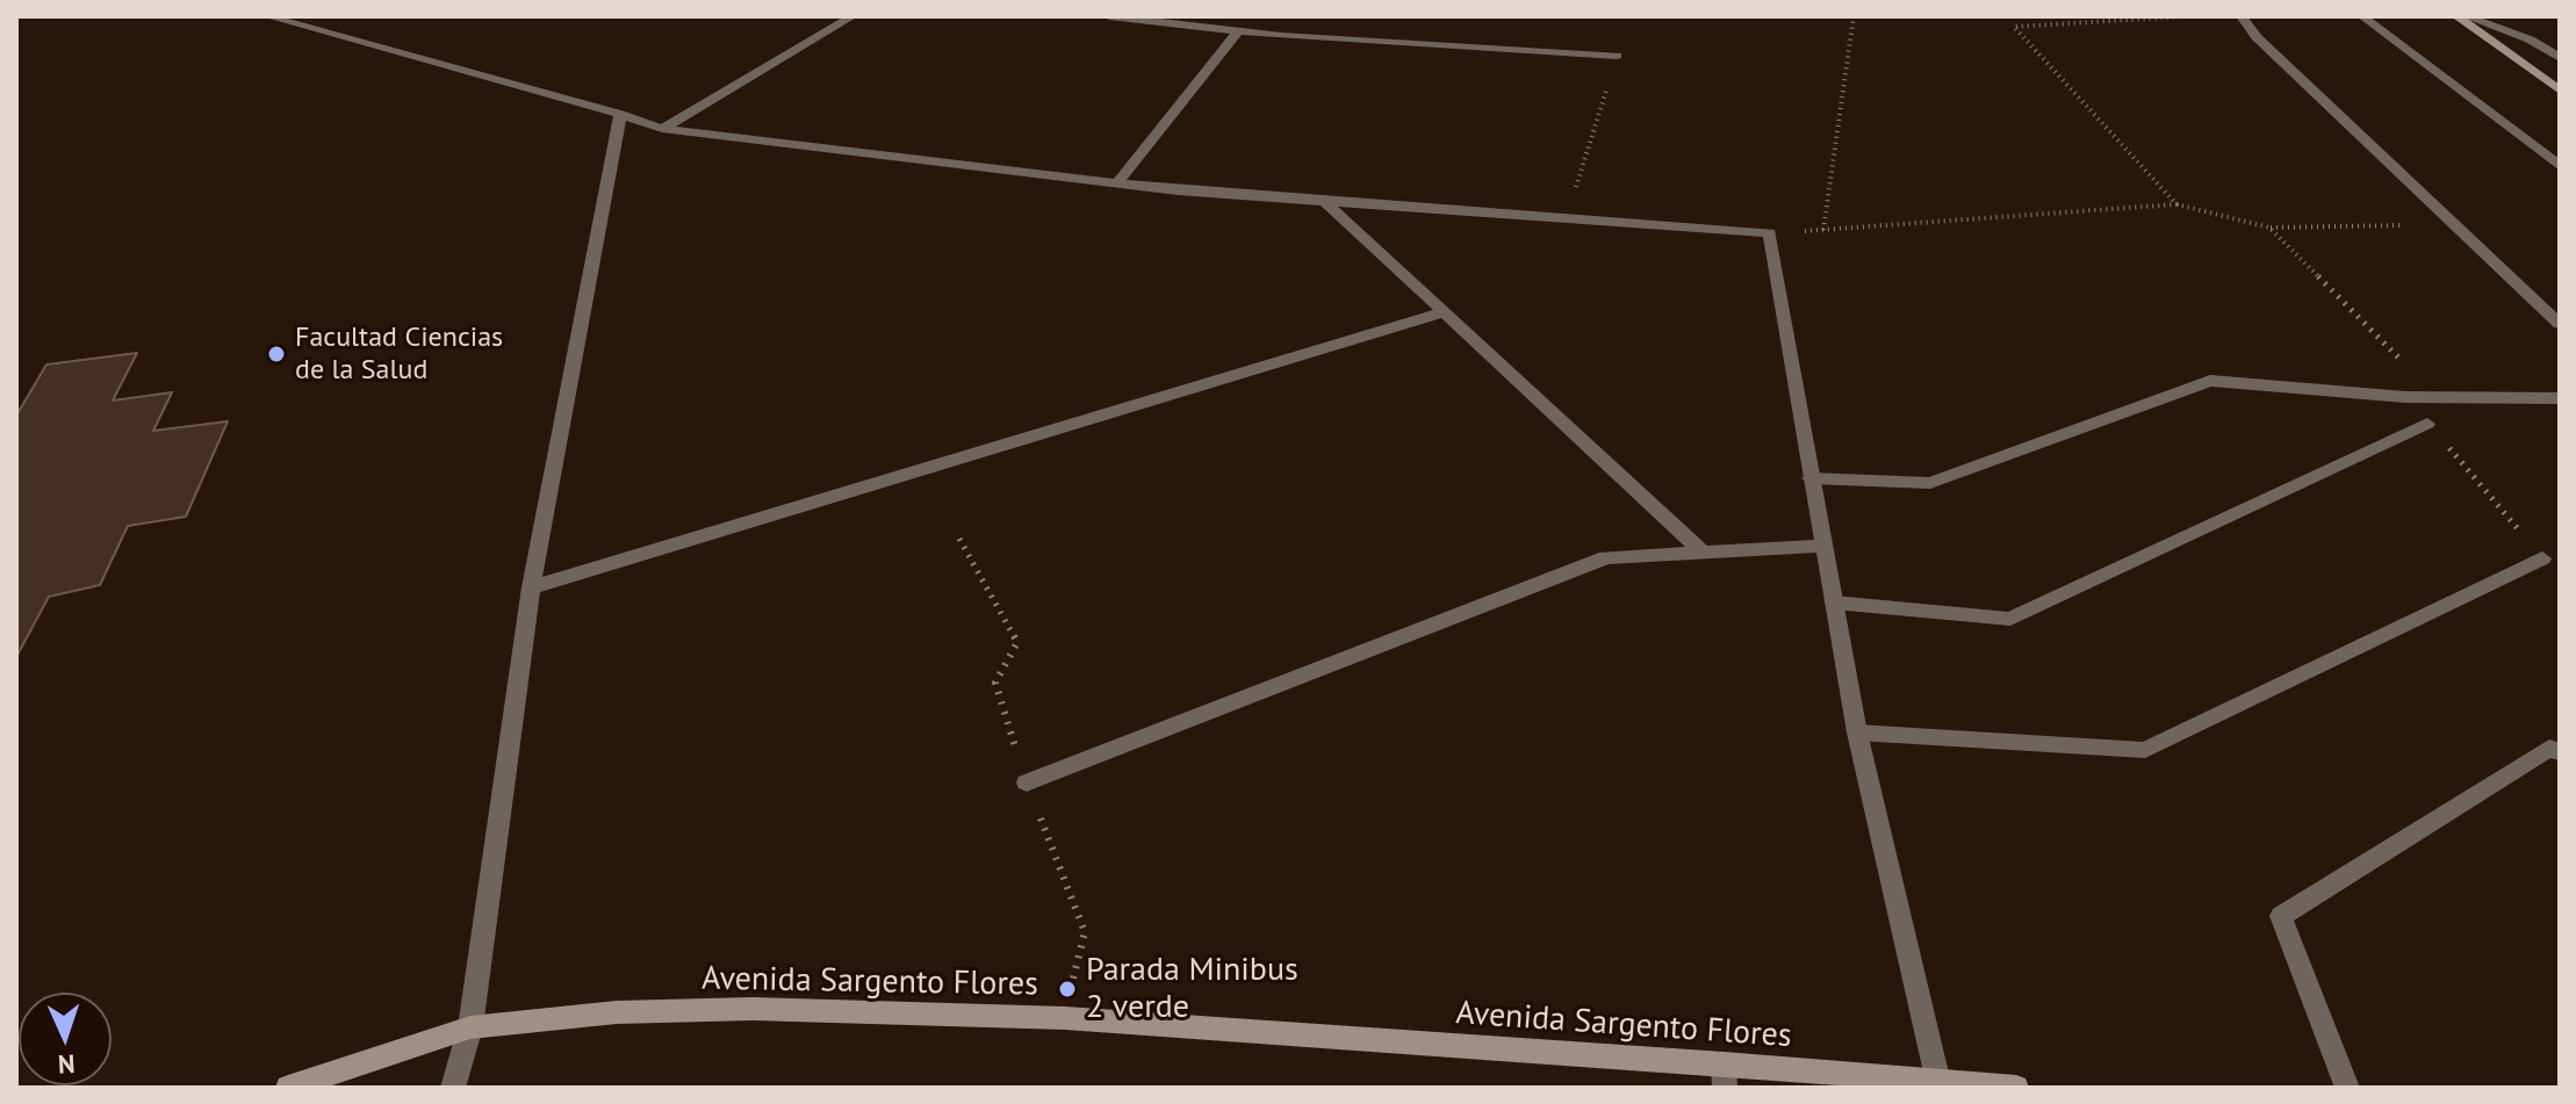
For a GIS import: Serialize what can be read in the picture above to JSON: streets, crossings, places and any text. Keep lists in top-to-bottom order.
{
  "streets": {
    "street": ["Avenida Sargento Flores"]
  },
  "places": ["Facultad Ciencias de la Salud", "Parada Minibus 2 verde"],
  "north": "bottom"
}
